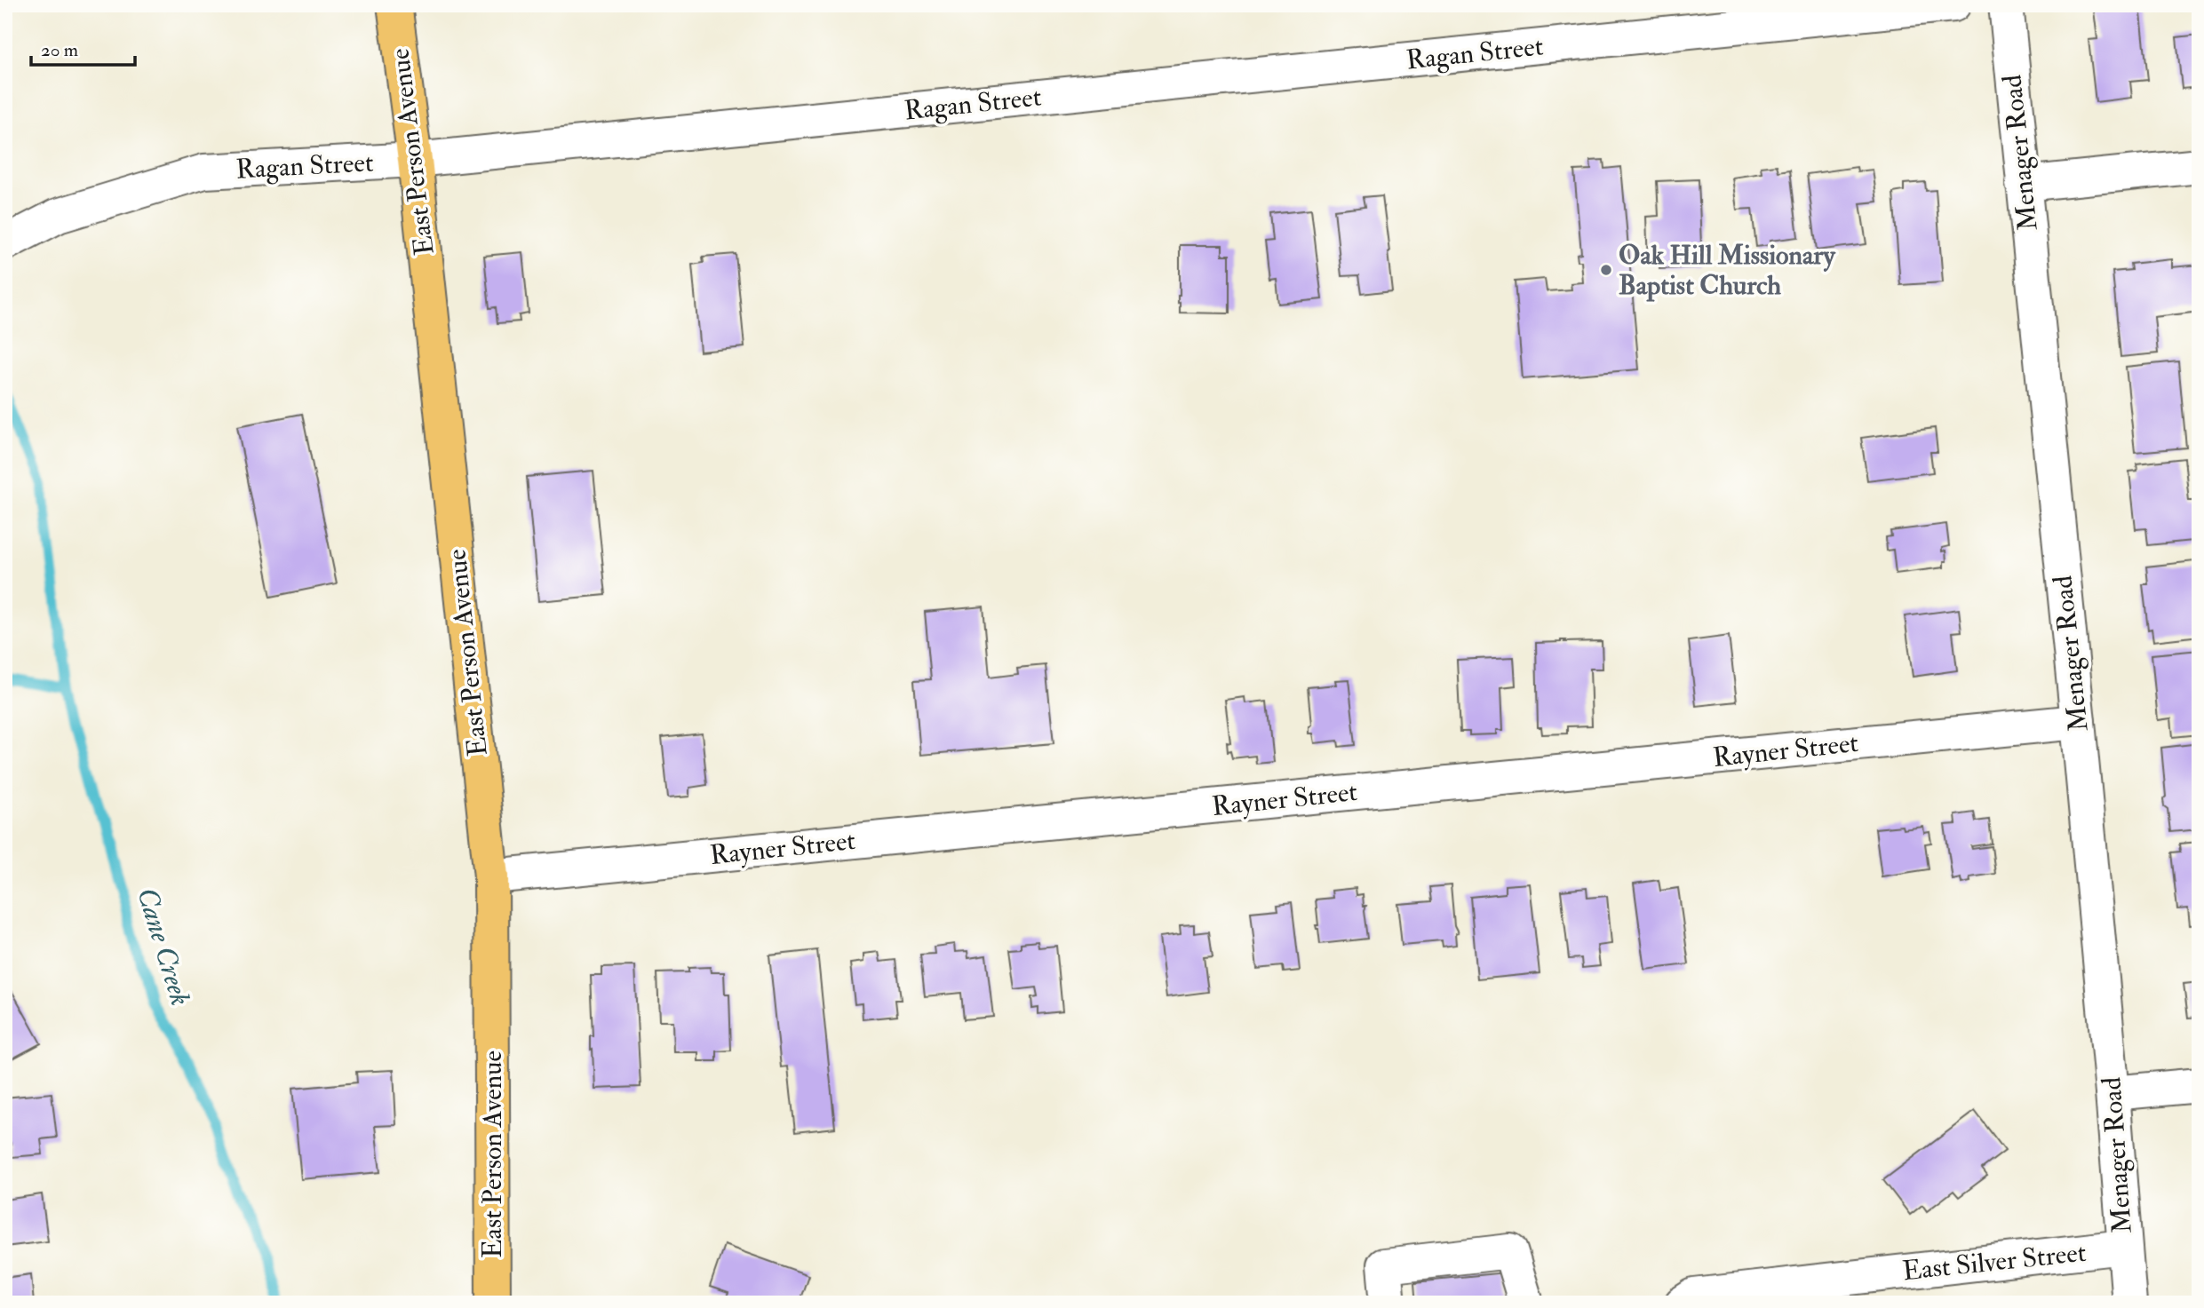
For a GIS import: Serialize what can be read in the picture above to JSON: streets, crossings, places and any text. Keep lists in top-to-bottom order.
{
  "streets": {
    "main road": ["East Person Avenue"],
    "street": [
      "Ragan Street",
      "Menager Road",
      "Rayner Street",
      "East Silver Street"
    ]
  },
  "crossings": [
    ["Ragan Street", "East Person Avenue"],
    ["East Person Avenue", "Rayner Street"],
    ["Menager Road", "Rayner Street"],
    ["Menager Road", "East Silver Street"]
  ],
  "water": ["Cane Creek"],
  "places": ["Oak Hill Missionary Baptist Church"],
  "scale_bar": "20 m"
}
